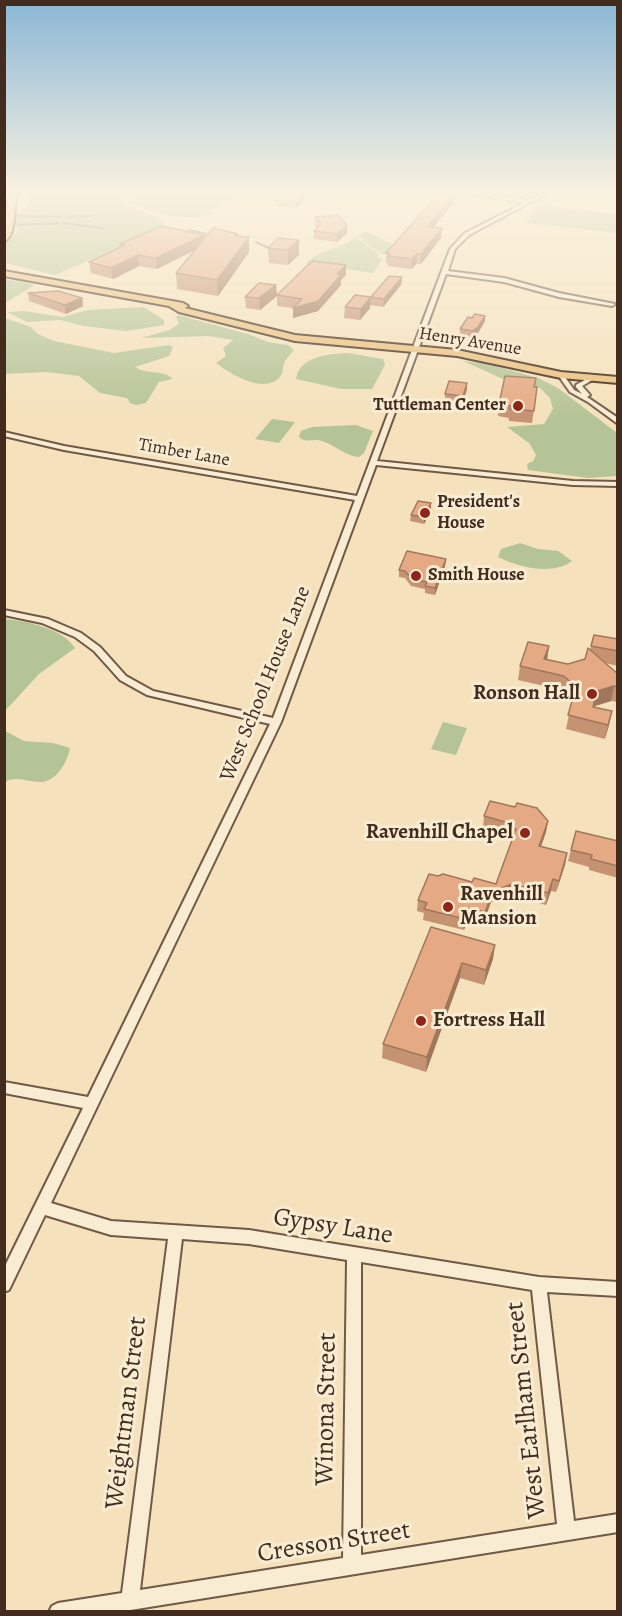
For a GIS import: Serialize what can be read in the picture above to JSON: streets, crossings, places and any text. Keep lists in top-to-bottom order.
{
  "streets": {
    "main road": ["Henry Avenue"],
    "street": [
      "Timber Lane",
      "West School House Lane",
      "Gypsy Lane",
      "Winona Street",
      "West Earlham Street",
      "Weightman Street",
      "Cresson Street"
    ]
  },
  "crossings": [
    ["Henry Avenue", "West School House Lane"],
    ["Timber Lane", "West School House Lane"],
    ["West School House Lane", "Gypsy Lane"],
    ["Gypsy Lane", "Winona Street"],
    ["Gypsy Lane", "West Earlham Street"],
    ["Gypsy Lane", "Weightman Street"],
    ["Winona Street", "Cresson Street"],
    ["West Earlham Street", "Cresson Street"],
    ["Weightman Street", "Cresson Street"]
  ],
  "places": [
    "Tuttleman Center",
    "President's House",
    "Smith House",
    "Ronson Hall",
    "Ravenhill Chapel",
    "Ravenhill Mansion",
    "Fortress Hall"
  ]
}
